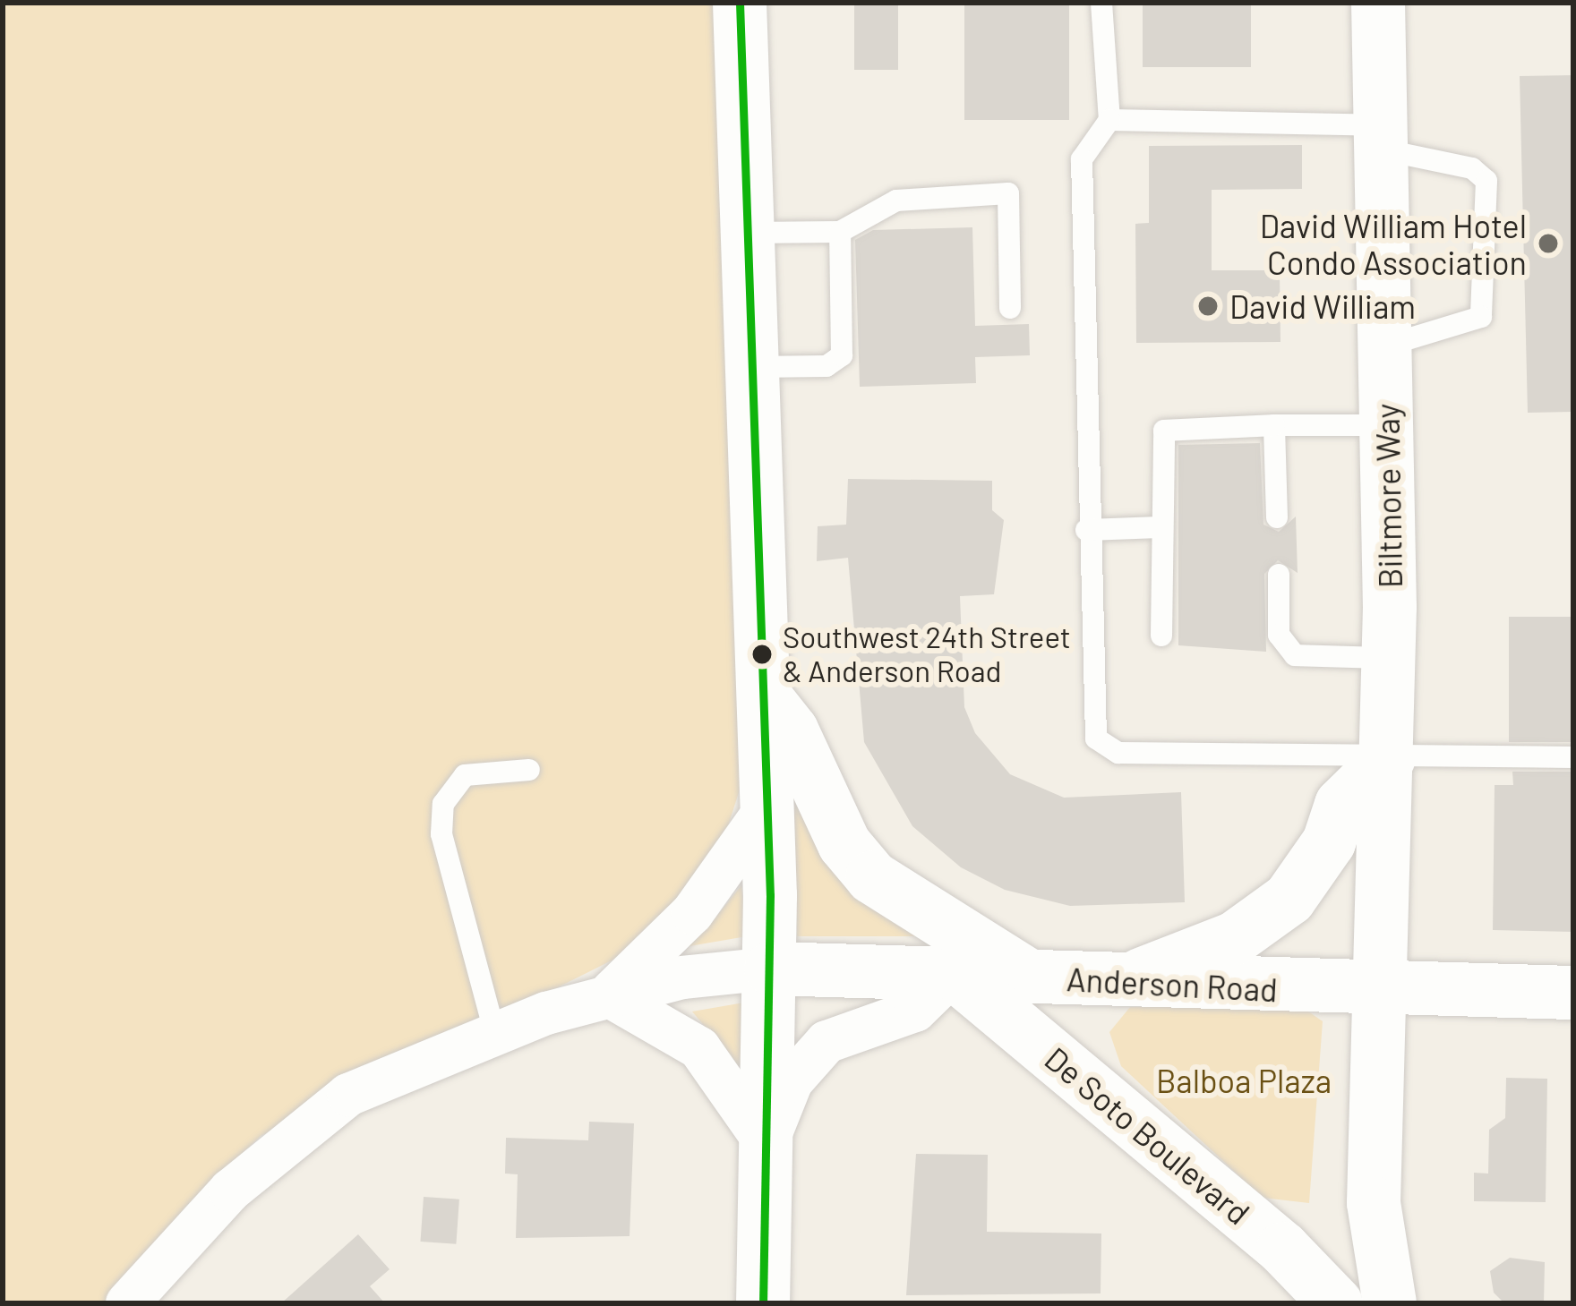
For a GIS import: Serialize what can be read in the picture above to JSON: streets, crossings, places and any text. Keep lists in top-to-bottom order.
{
  "streets": {
    "street": ["Biltmore Way", "Anderson Road", "De Soto Boulevard"]
  },
  "crossings": [
    ["Biltmore Way", "Anderson Road"],
    ["Anderson Road", "De Soto Boulevard"]
  ],
  "parks": ["Balboa Plaza"],
  "places": ["David William Hotel Condo Association", "David William", "Southwest 24th Street & Anderson Road"]
}
